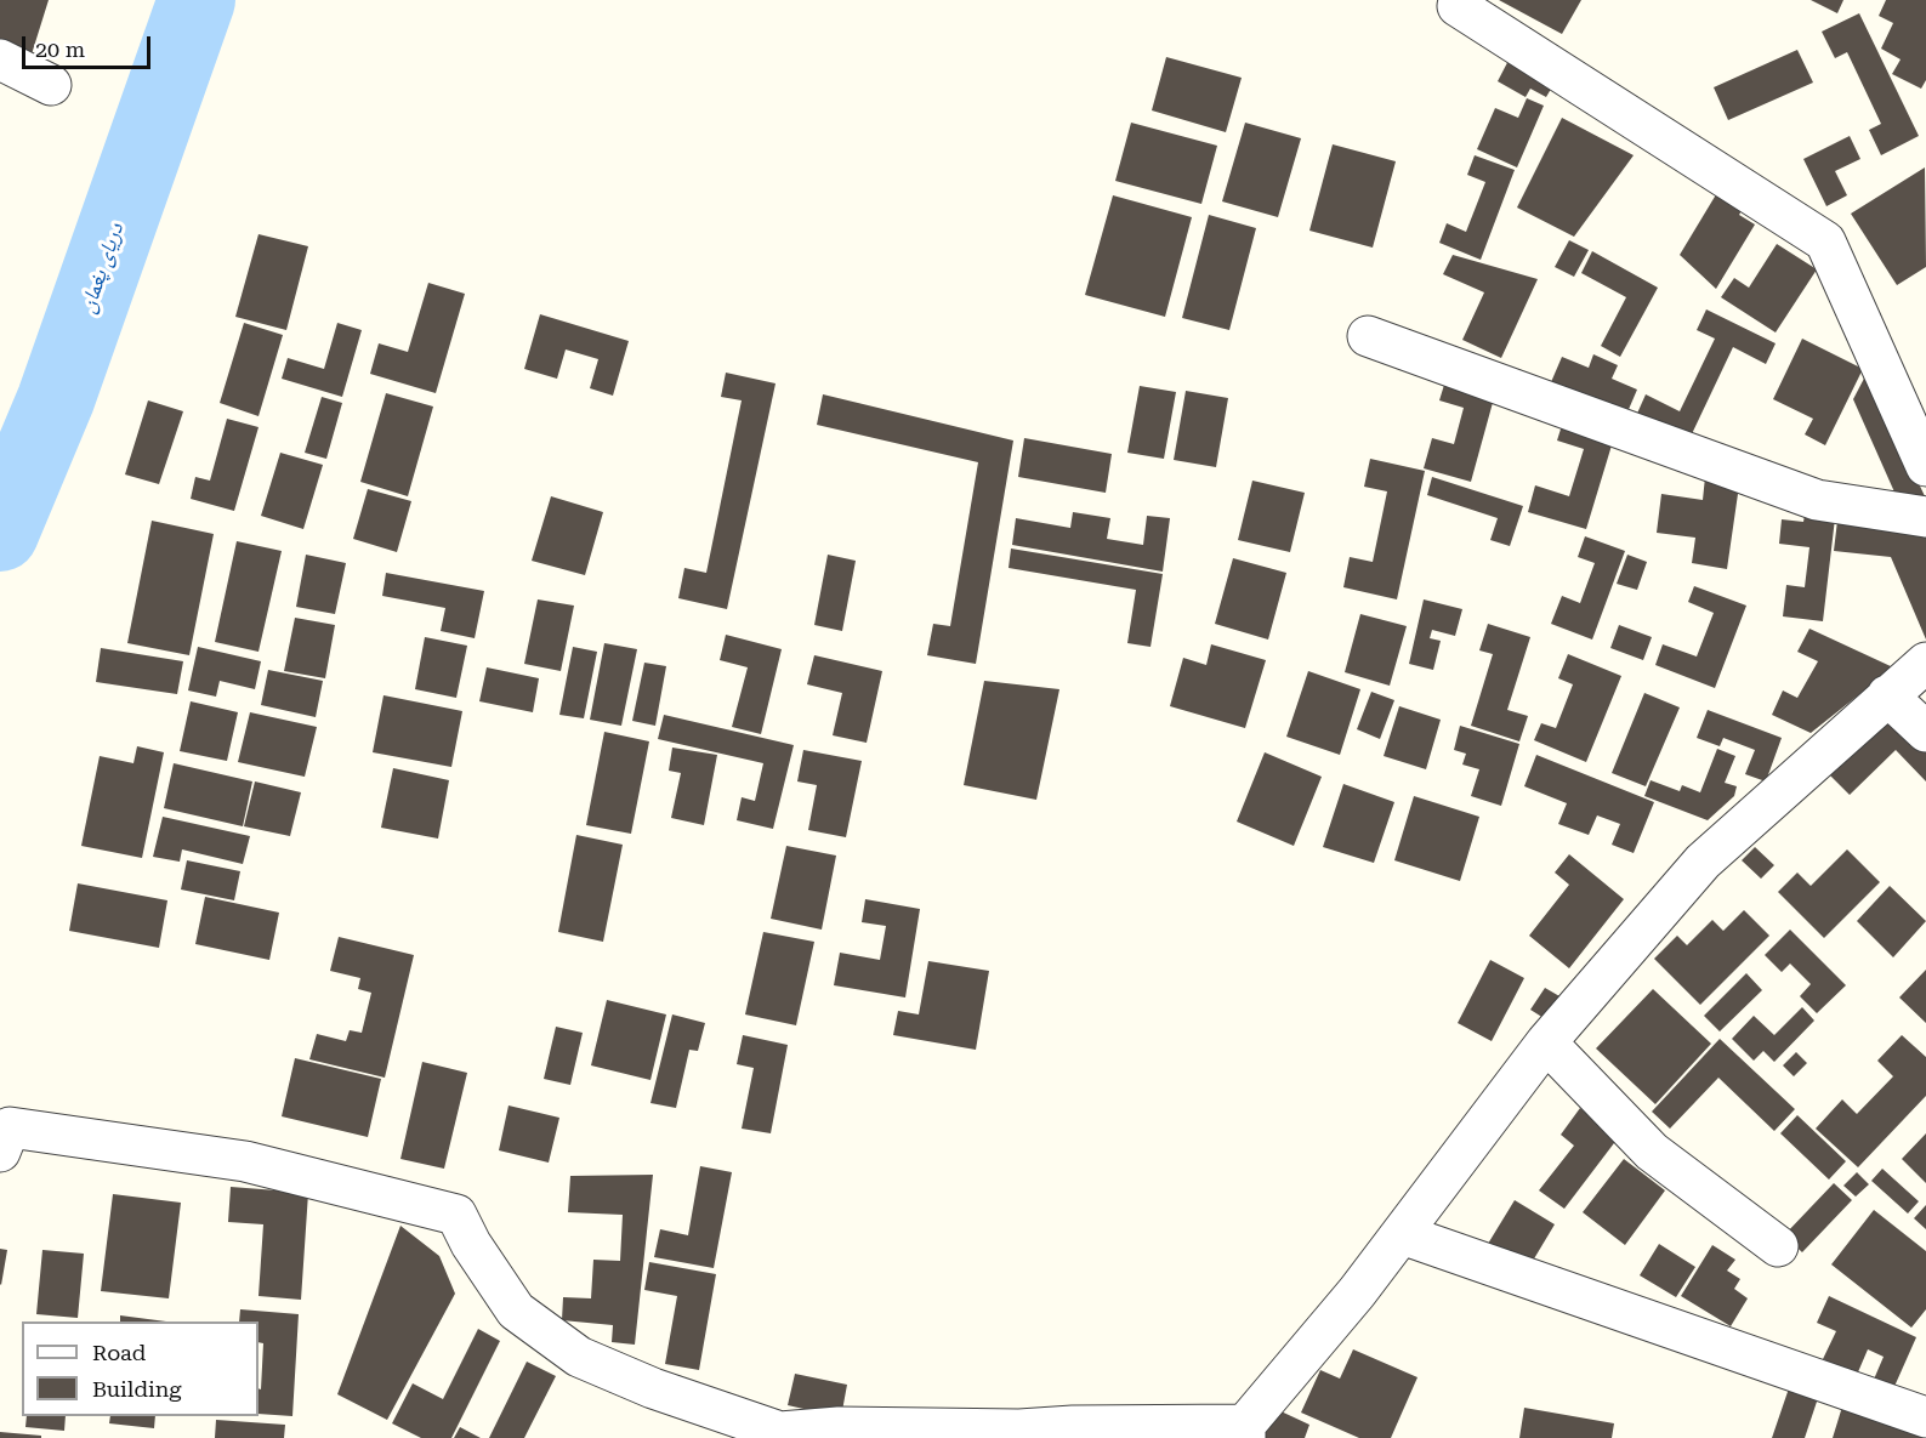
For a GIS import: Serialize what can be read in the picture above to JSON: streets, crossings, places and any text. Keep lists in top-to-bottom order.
{
  "water": ["دریای پغمان"],
  "legend": ["Road", "Building"],
  "scale_bar": "20 m"
}
